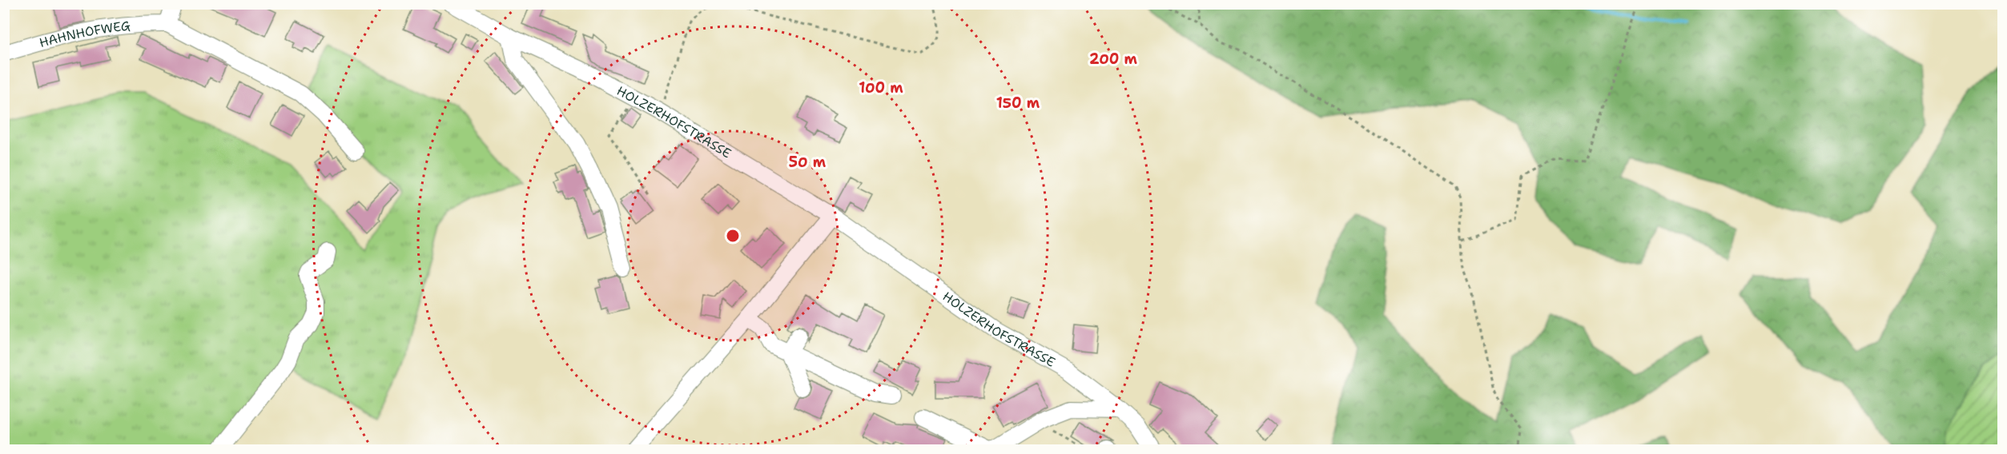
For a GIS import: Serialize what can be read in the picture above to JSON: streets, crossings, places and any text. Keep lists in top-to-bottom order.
{
  "streets": {
    "street": ["HAHNHOFWEG", "HOLZERHOFSTRASSE"]
  },
  "rings": [
    "200 m",
    "100 m",
    "150 m",
    "50 m"
  ]
}
